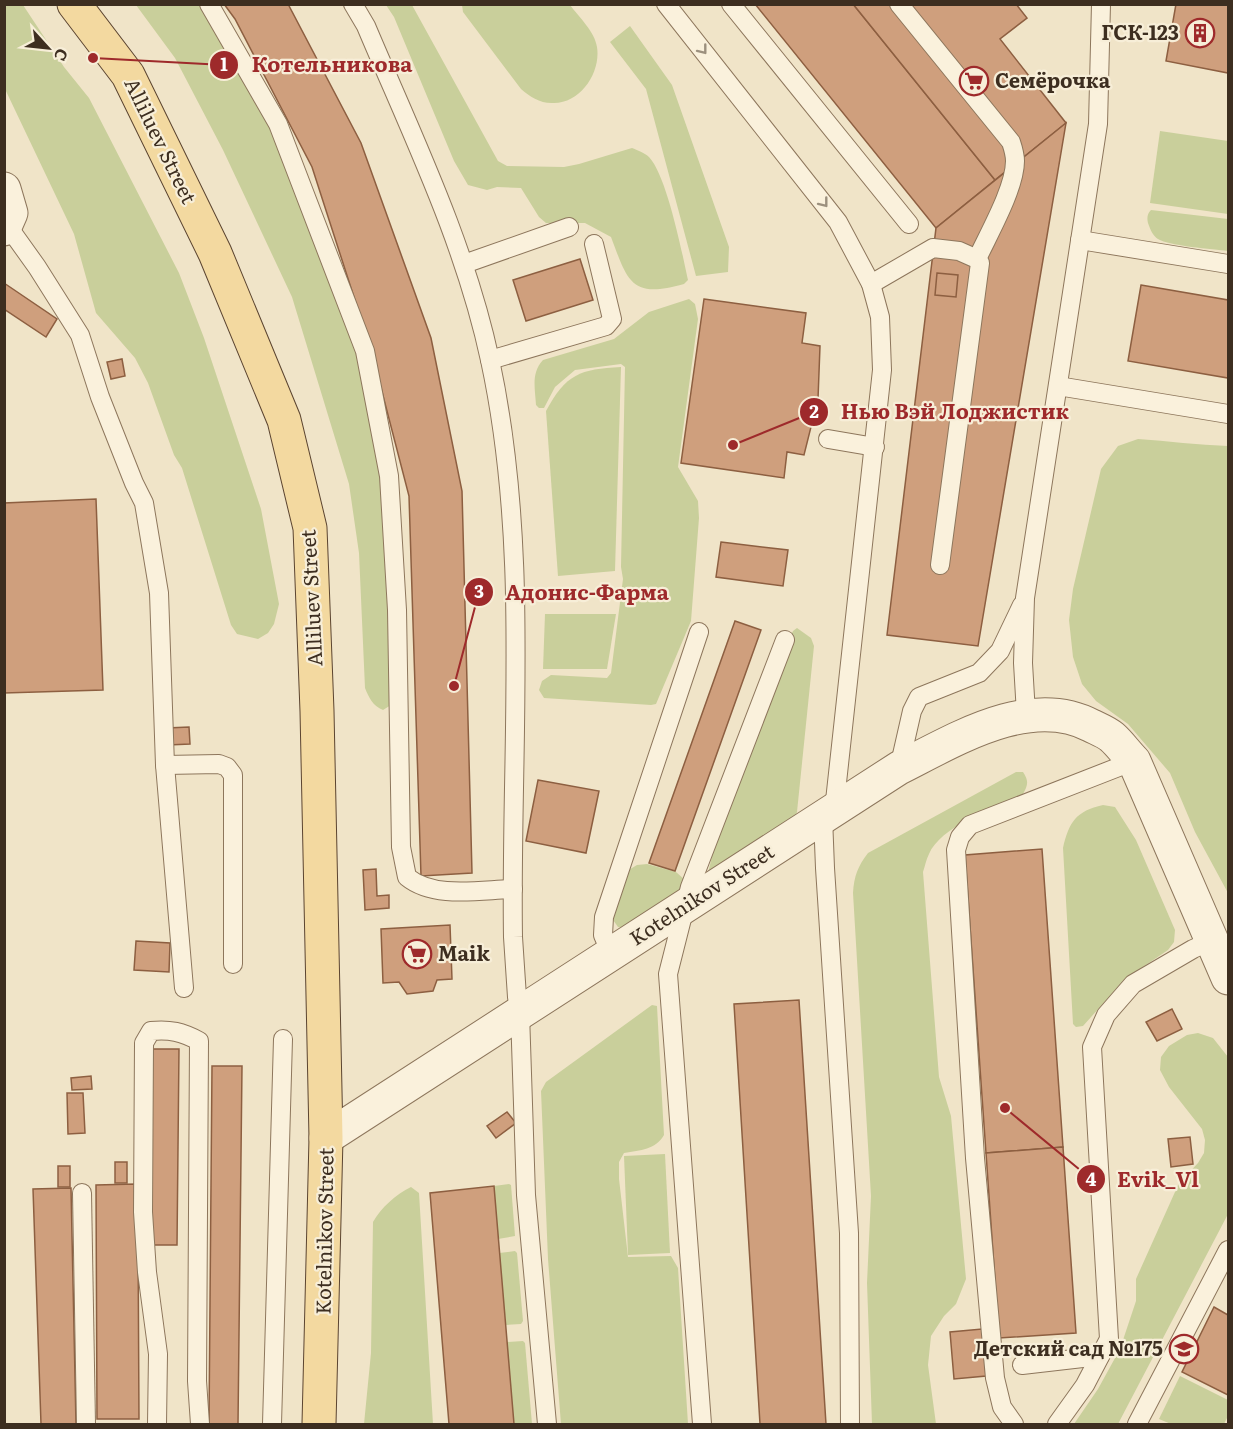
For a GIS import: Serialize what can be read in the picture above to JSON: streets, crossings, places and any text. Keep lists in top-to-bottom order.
{
  "streets": {
    "main road": ["Alliluev Street", "Kotelnikov Street"]
  },
  "crossings": [
    ["Alliluev Street", "Kotelnikov Street"]
  ],
  "places": {
    "building": ["ГСК-123"],
    "other": [
      "Котельникова",
      "Нью Вэй Лоджистик",
      "Адонис-Фарма",
      "Evik_Vl"
    ],
    "supermarket": ["Семёрочка", "Maik"],
    "school or university": ["Детский сад №175"]
  },
  "north": "bottom right"
}
